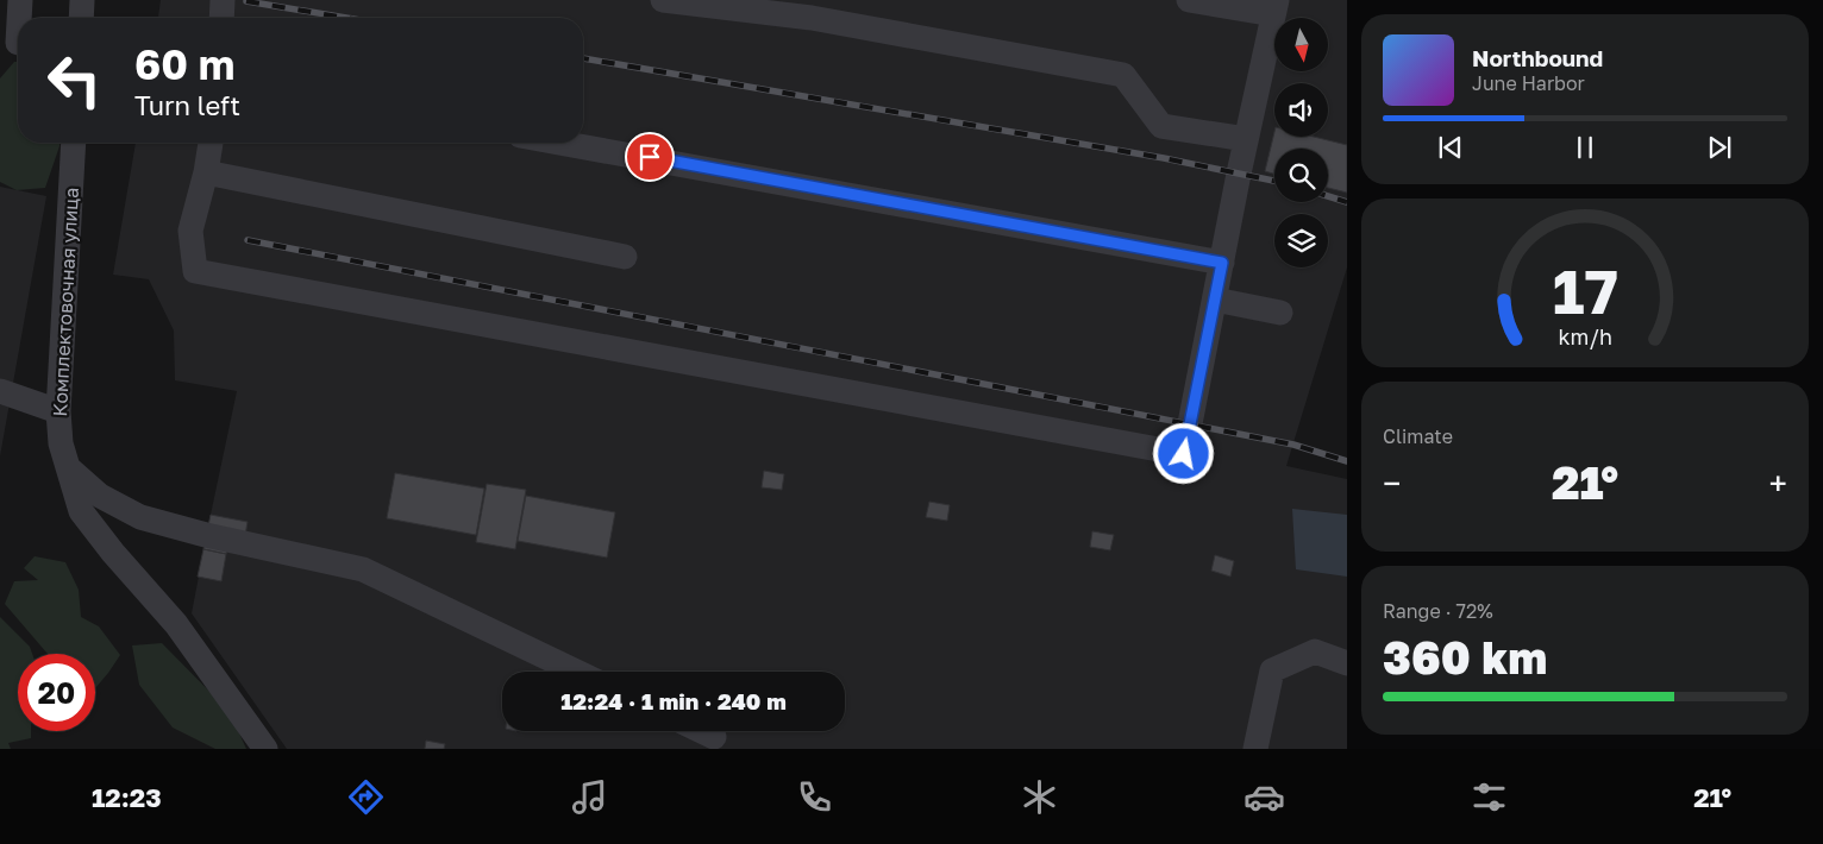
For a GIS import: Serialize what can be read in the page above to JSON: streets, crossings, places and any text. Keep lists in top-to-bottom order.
{
  "streets": {
    "street": ["Комплектовочная улица"]
  },
  "north": "bottom",
  "page": {
    "turn": ["60 m", "Turn left"],
    "song": ["Northbound", "June Harbor"],
    "tile": [
      "Climate",
      ["Range · 72%", "360 km"]
    ],
    "heat": ["−", "21°", "+"],
    "limit": "20",
    "trip": "12:24 · 1 min · 240 m",
    "tabs": ["12:23", "21°"],
    "gauge": ["17", "km/h"]
  }
}
